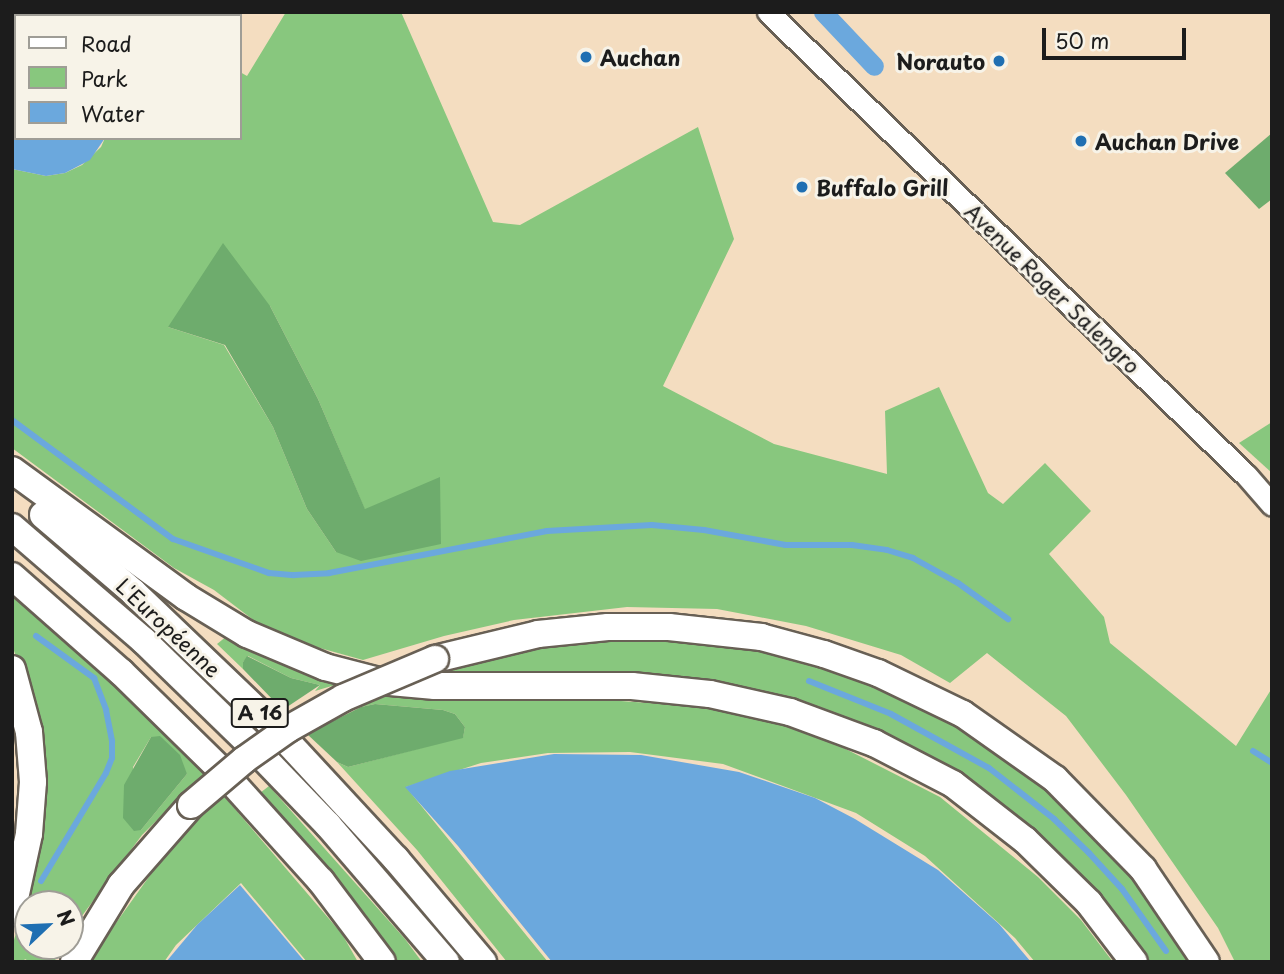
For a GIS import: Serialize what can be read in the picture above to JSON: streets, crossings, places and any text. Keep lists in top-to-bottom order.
{
  "streets": {
    "highway": ["L'Européenne", "A 16"],
    "main road": ["Avenue Roger Salengro"]
  },
  "places": [
    "Auchan",
    "Norauto",
    "Auchan Drive",
    "Buffalo Grill"
  ],
  "legend": ["Road", "Park", "Water"],
  "scale_bar": "50 m",
  "north": "top right"
}
